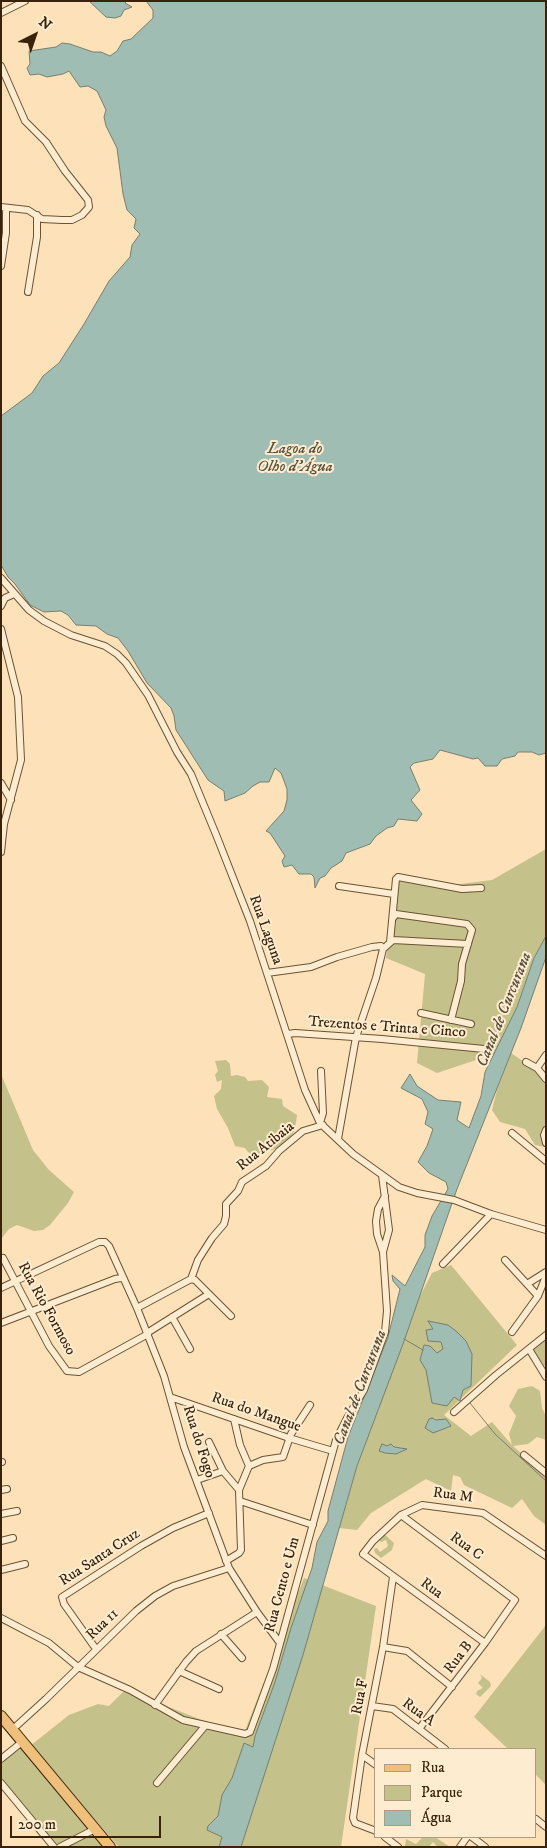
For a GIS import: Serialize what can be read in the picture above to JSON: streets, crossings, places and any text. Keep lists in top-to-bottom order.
{
  "streets": {
    "street": [
      "Rua Laguna",
      "Trezentos e Trinta e Cinco",
      "Rua Atibaia",
      "Rua Rio Formoso",
      "Rua do Mangue",
      "Rua do Fogo",
      "Rua M",
      "Rua C",
      "Rua Santa Cruz",
      "Rua Cento e Um",
      "Rua",
      "Rua 11",
      "Rua B",
      "Rua F",
      "Rua A"
    ]
  },
  "crossings": [
    ["Rua Laguna", "Trezentos e Trinta e Cinco"],
    ["Rua Laguna", "Rua Atibaia"],
    ["Rua Rio Formoso", "Rua do Fogo"],
    ["Rua do Mangue", "Rua do Fogo"],
    ["Rua do Mangue", "Rua Cento e Um"],
    ["Rua do Fogo", "Rua Santa Cruz"],
    ["Rua do Fogo", "Rua Cento e Um"],
    ["Rua do Fogo", "Rua 11"],
    ["Rua M", "Rua C"],
    ["Rua M", "Rua"],
    ["Rua C", "Rua B"],
    ["Rua Santa Cruz", "Rua 11"],
    ["Rua", "Rua B"],
    ["Rua", "Rua F"],
    ["Rua B", "Rua A"],
    ["Rua F", "Rua A"]
  ],
  "water": ["Lagoa do Olho d'Água", "Canal de Curcurana"],
  "legend": ["Rua", "Parque", "Água"],
  "scale_bar": "200 m",
  "north": "top right"
}
